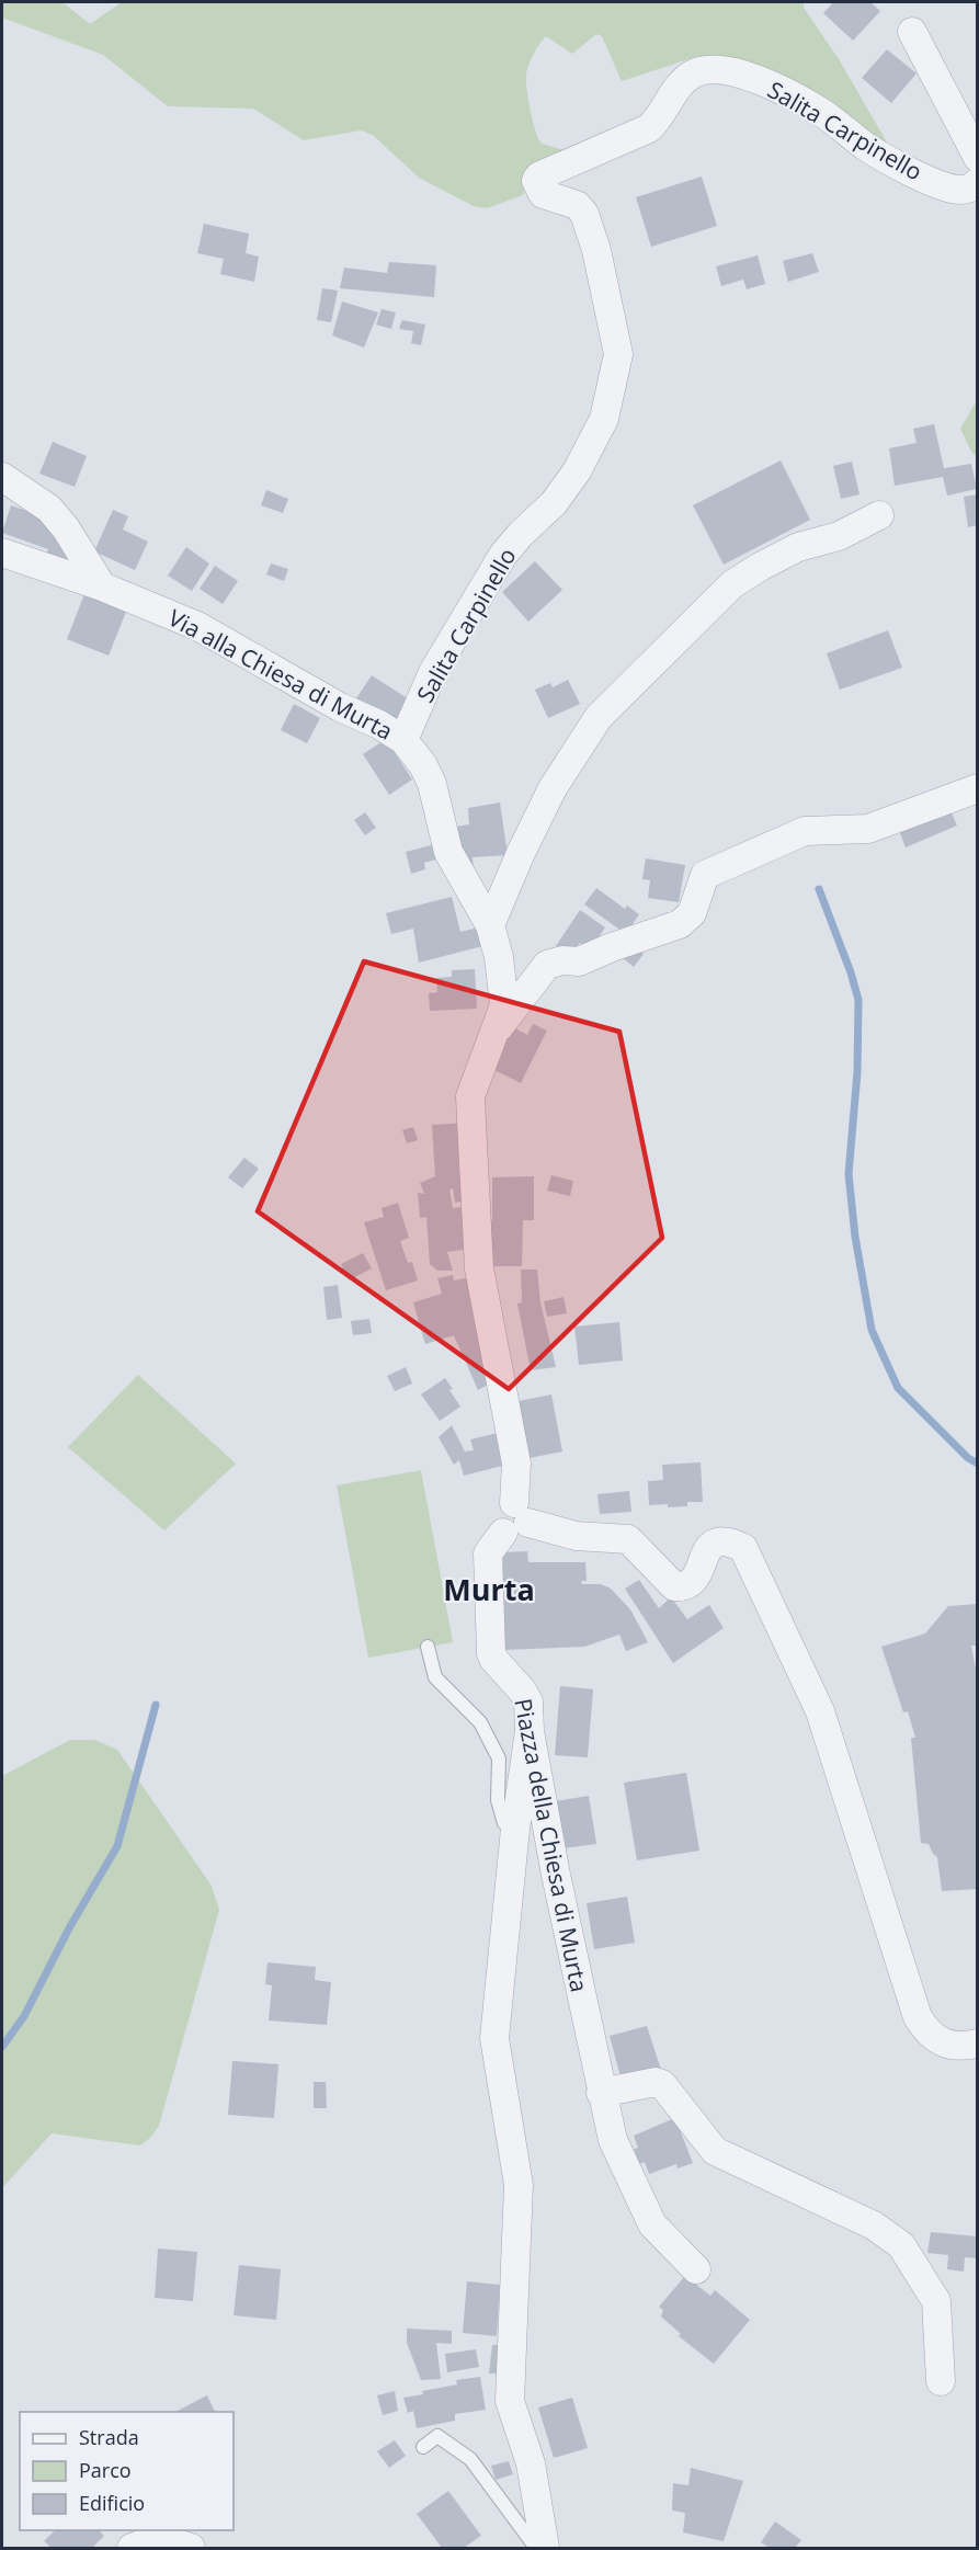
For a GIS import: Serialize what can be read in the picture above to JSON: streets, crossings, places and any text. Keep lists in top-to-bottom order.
{
  "streets": {
    "street": ["Salita Carpinello", "Via alla Chiesa di Murta", "Piazza della Chiesa di Murta"]
  },
  "crossings": [
    ["Salita Carpinello", "Via alla Chiesa di Murta"],
    ["Via alla Chiesa di Murta", "Piazza della Chiesa di Murta"]
  ],
  "districts": ["Murta"],
  "legend": ["Strada", "Parco", "Edificio"]
}
